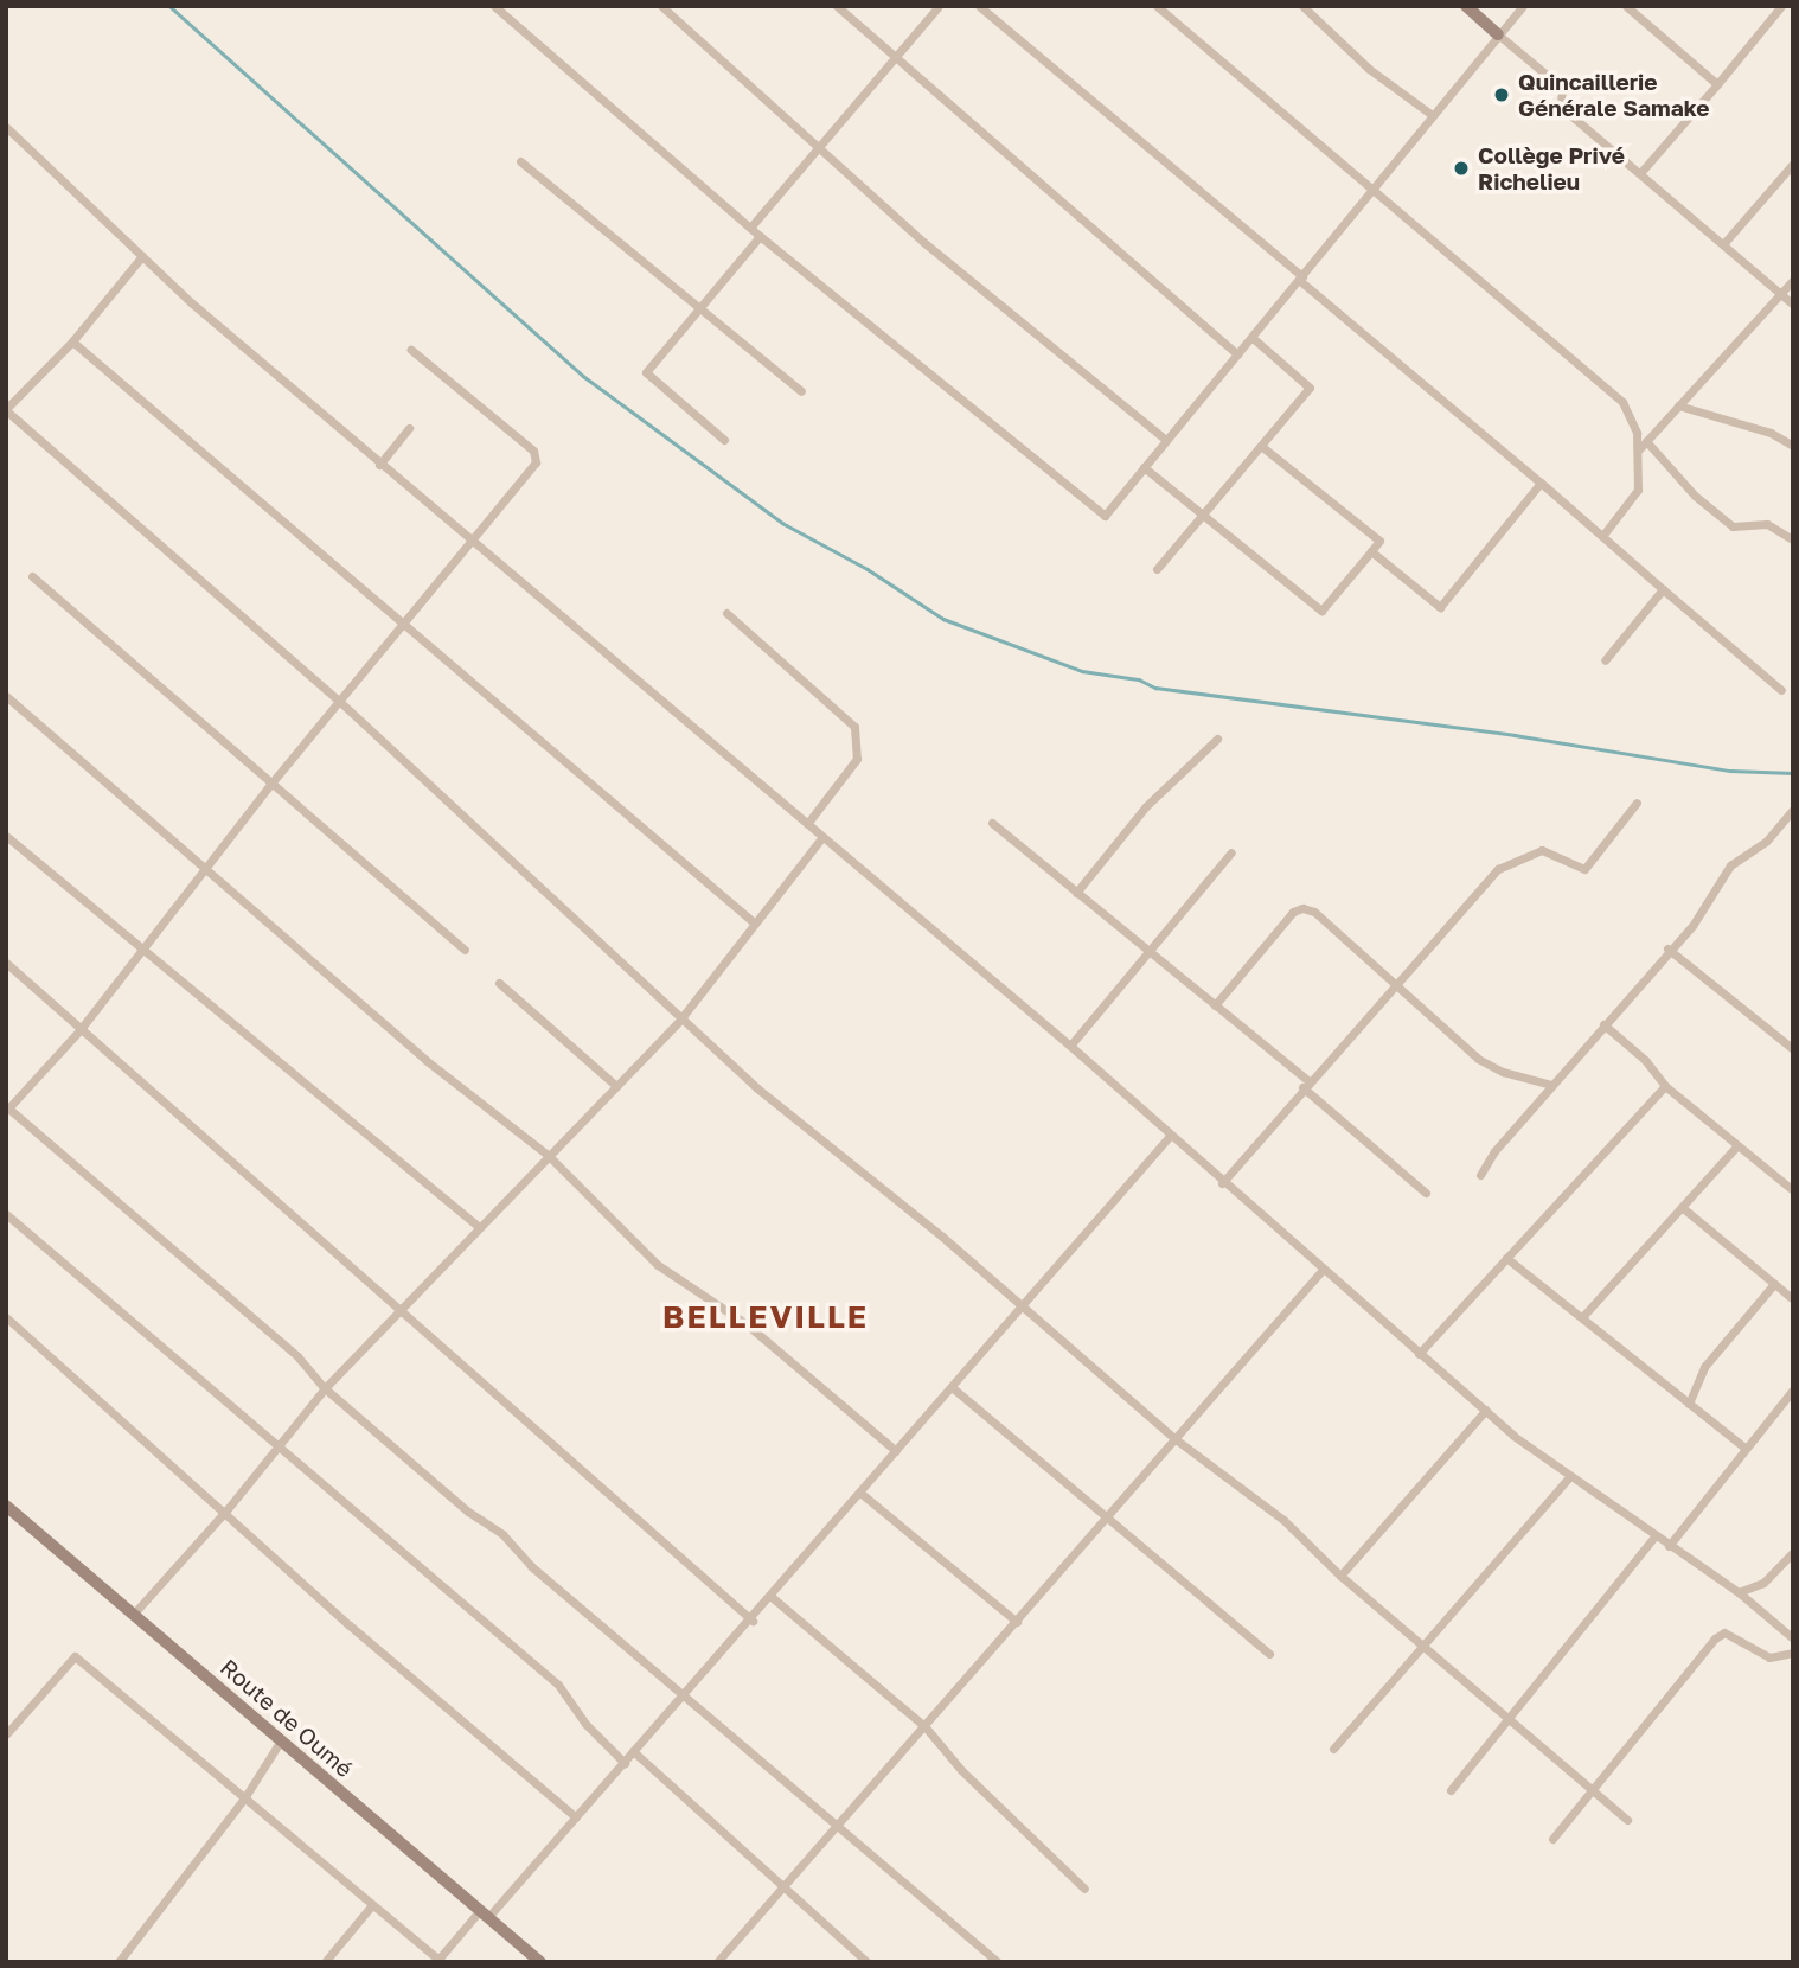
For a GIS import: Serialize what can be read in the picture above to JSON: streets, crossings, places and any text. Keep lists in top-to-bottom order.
{
  "streets": {
    "street": ["Route de Oumé"]
  },
  "districts": ["BELLEVILLE"],
  "places": ["Quincaillerie Générale Samake", "Collège Privé Richelieu"]
}
